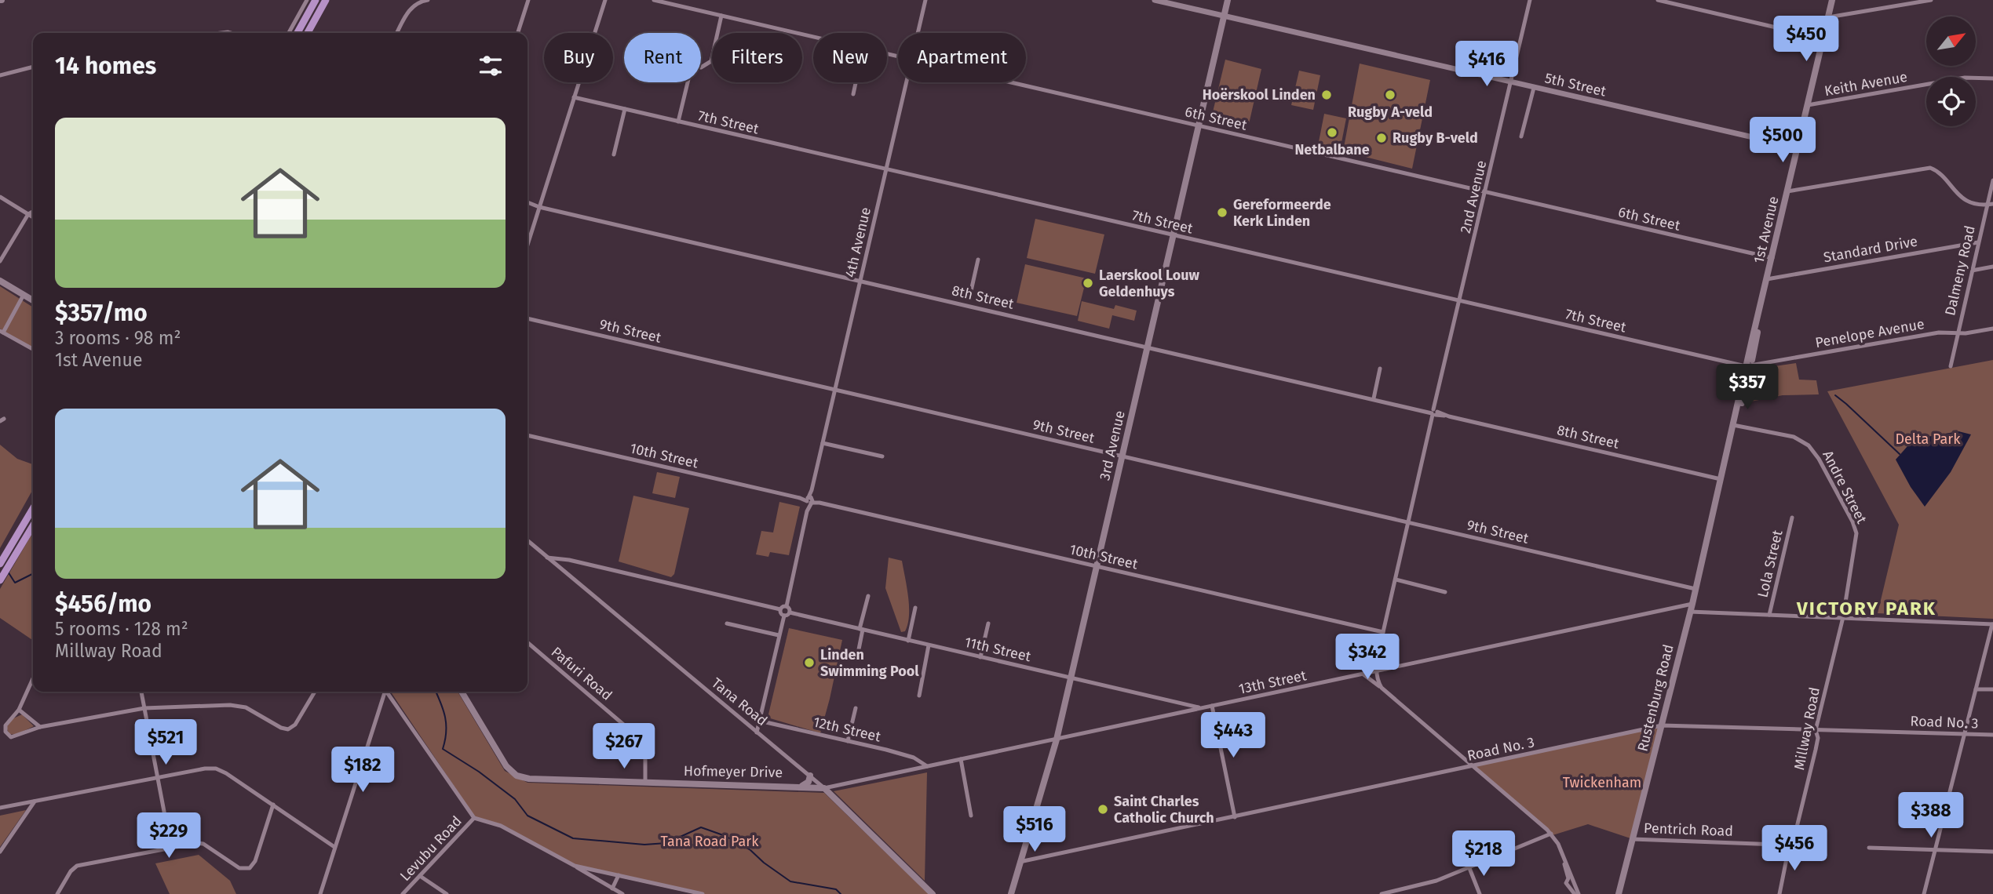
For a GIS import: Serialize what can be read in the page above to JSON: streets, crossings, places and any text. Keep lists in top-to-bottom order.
{
  "streets": {
    "main road": [
      "1st Avenue",
      "3rd Avenue",
      "Rustenburg Road",
      "Tana Road",
      "Hofmeyer Drive"
    ],
    "street": [
      "Keith Avenue",
      "5th Street",
      "6th Street",
      "7th Street",
      "2nd Avenue",
      "4th Avenue",
      "Standard Drive",
      "Dalmeny Road",
      "8th Street",
      "9th Street",
      "Penelope Avenue",
      "10th Street",
      "Andre Street",
      "Lola Street",
      "11th Street",
      "Pafuri Road",
      "13th Street",
      "Road No. 3",
      "Millway Road",
      "12th Street",
      "Pentrich Road",
      "Levubu Road"
    ]
  },
  "crossings": [
    ["Keith Avenue", "1st Avenue"],
    ["5th Street", "2nd Avenue"],
    ["5th Street", "1st Avenue"],
    ["5th Street", "3rd Avenue"],
    ["6th Street", "2nd Avenue"],
    ["6th Street", "1st Avenue"],
    ["6th Street", "3rd Avenue"],
    ["7th Street", "2nd Avenue"],
    ["7th Street", "1st Avenue"],
    ["7th Street", "4th Avenue"],
    ["7th Street", "Penelope Avenue"],
    ["7th Street", "3rd Avenue"],
    ["2nd Avenue", "8th Street"],
    ["2nd Avenue", "9th Street"],
    ["2nd Avenue", "10th Street"],
    ["2nd Avenue", "13th Street"],
    ["2nd Avenue", "Road No. 3"],
    ["1st Avenue", "Standard Drive"],
    ["1st Avenue", "8th Street"],
    ["1st Avenue", "9th Street"],
    ["1st Avenue", "Penelope Avenue"],
    ["1st Avenue", "Andre Street"],
    ["1st Avenue", "13th Street"],
    ["1st Avenue", "Rustenburg Road"],
    ["4th Avenue", "8th Street"],
    ["4th Avenue", "9th Street"],
    ["4th Avenue", "10th Street"],
    ["4th Avenue", "11th Street"],
    ["Standard Drive", "Dalmeny Road"],
    ["Dalmeny Road", "Penelope Avenue"],
    ["8th Street", "3rd Avenue"],
    ["9th Street", "3rd Avenue"],
    ["3rd Avenue", "10th Street"],
    ["3rd Avenue", "11th Street"],
    ["3rd Avenue", "13th Street"],
    ["3rd Avenue", "Road No. 3"],
    ["Andre Street", "Millway Road"],
    ["11th Street", "13th Street"],
    ["Pafuri Road", "Hofmeyer Drive"],
    ["13th Street", "Rustenburg Road"],
    ["13th Street", "Tana Road"],
    ["13th Street", "12th Street"],
    ["13th Street", "Hofmeyer Drive"],
    ["Rustenburg Road", "Road No. 3"],
    ["Rustenburg Road", "Pentrich Road"],
    ["Tana Road", "Hofmeyer Drive"],
    ["Road No. 3", "Millway Road"]
  ],
  "districts": ["VICTORY PARK"],
  "parks": ["Delta Park", "Twickenham", "Tana Road Park"],
  "places": [
    "Hoërskool Linden",
    "Rugby A-veld",
    "Netbalbane",
    "Rugby B-veld",
    "Gereformeerde Kerk Linden",
    "Laerskool Louw Geldenhuys",
    "Linden Swimming Pool",
    "Saint Charles Catholic Church"
  ],
  "north": "top right",
  "page": {
    "price": [
      "$450",
      "$416",
      "$500",
      "$357",
      "$342",
      "$443",
      "$521",
      "$267",
      "$182",
      "$388",
      "$516",
      "$229",
      "$456",
      "$218"
    ],
    "chip": [
      "Buy",
      "Rent",
      "Filters",
      "New",
      "Apartment"
    ],
    "heading": "14 homes",
    "list": [
      {
        "name": "$357/mo",
        "note": "3 rooms · 98 m² · 1st Avenue"
      },
      {
        "name": "$456/mo",
        "note": "5 rooms · 128 m² · Millway Road"
      }
    ]
  }
}
